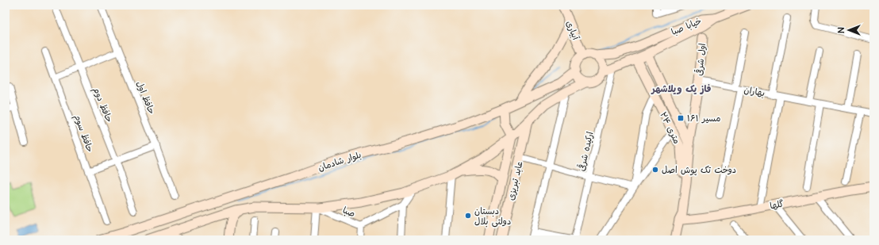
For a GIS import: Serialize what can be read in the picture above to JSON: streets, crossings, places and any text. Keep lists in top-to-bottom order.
{
  "streets": {
    "main road": [
      "خیابا صبا",
      "آبیاری",
      "اول شرقی",
      "۲۴ متری",
      "بلوار شادمان",
      "عابد تبریزی",
      "گلها"
    ],
    "street": [
      "بهاران",
      "حافظ اول",
      "حافظ دوم",
      "حافظ سوم",
      "ارکیده شرقی",
      "صبا"
    ]
  },
  "crossings": [
    ["خیابا صبا", "آبیاری"],
    ["خیابا صبا", "۲۴ متری"],
    ["خیابا صبا", "ارکیده شرقی"],
    ["خیابا صبا", "بلوار شادمان"],
    ["آبیاری", "بلوار شادمان"],
    ["اول شرقی", "بهاران"],
    ["۲۴ متری", "گلها"]
  ],
  "districts": ["فاز یک ویلاشهر"],
  "places": {
    "transit": ["مسیر ۱۶۱"],
    "other": ["دوخت تک پوش اصل", "دبستان دولتی بلال"]
  },
  "north": "left"
}
